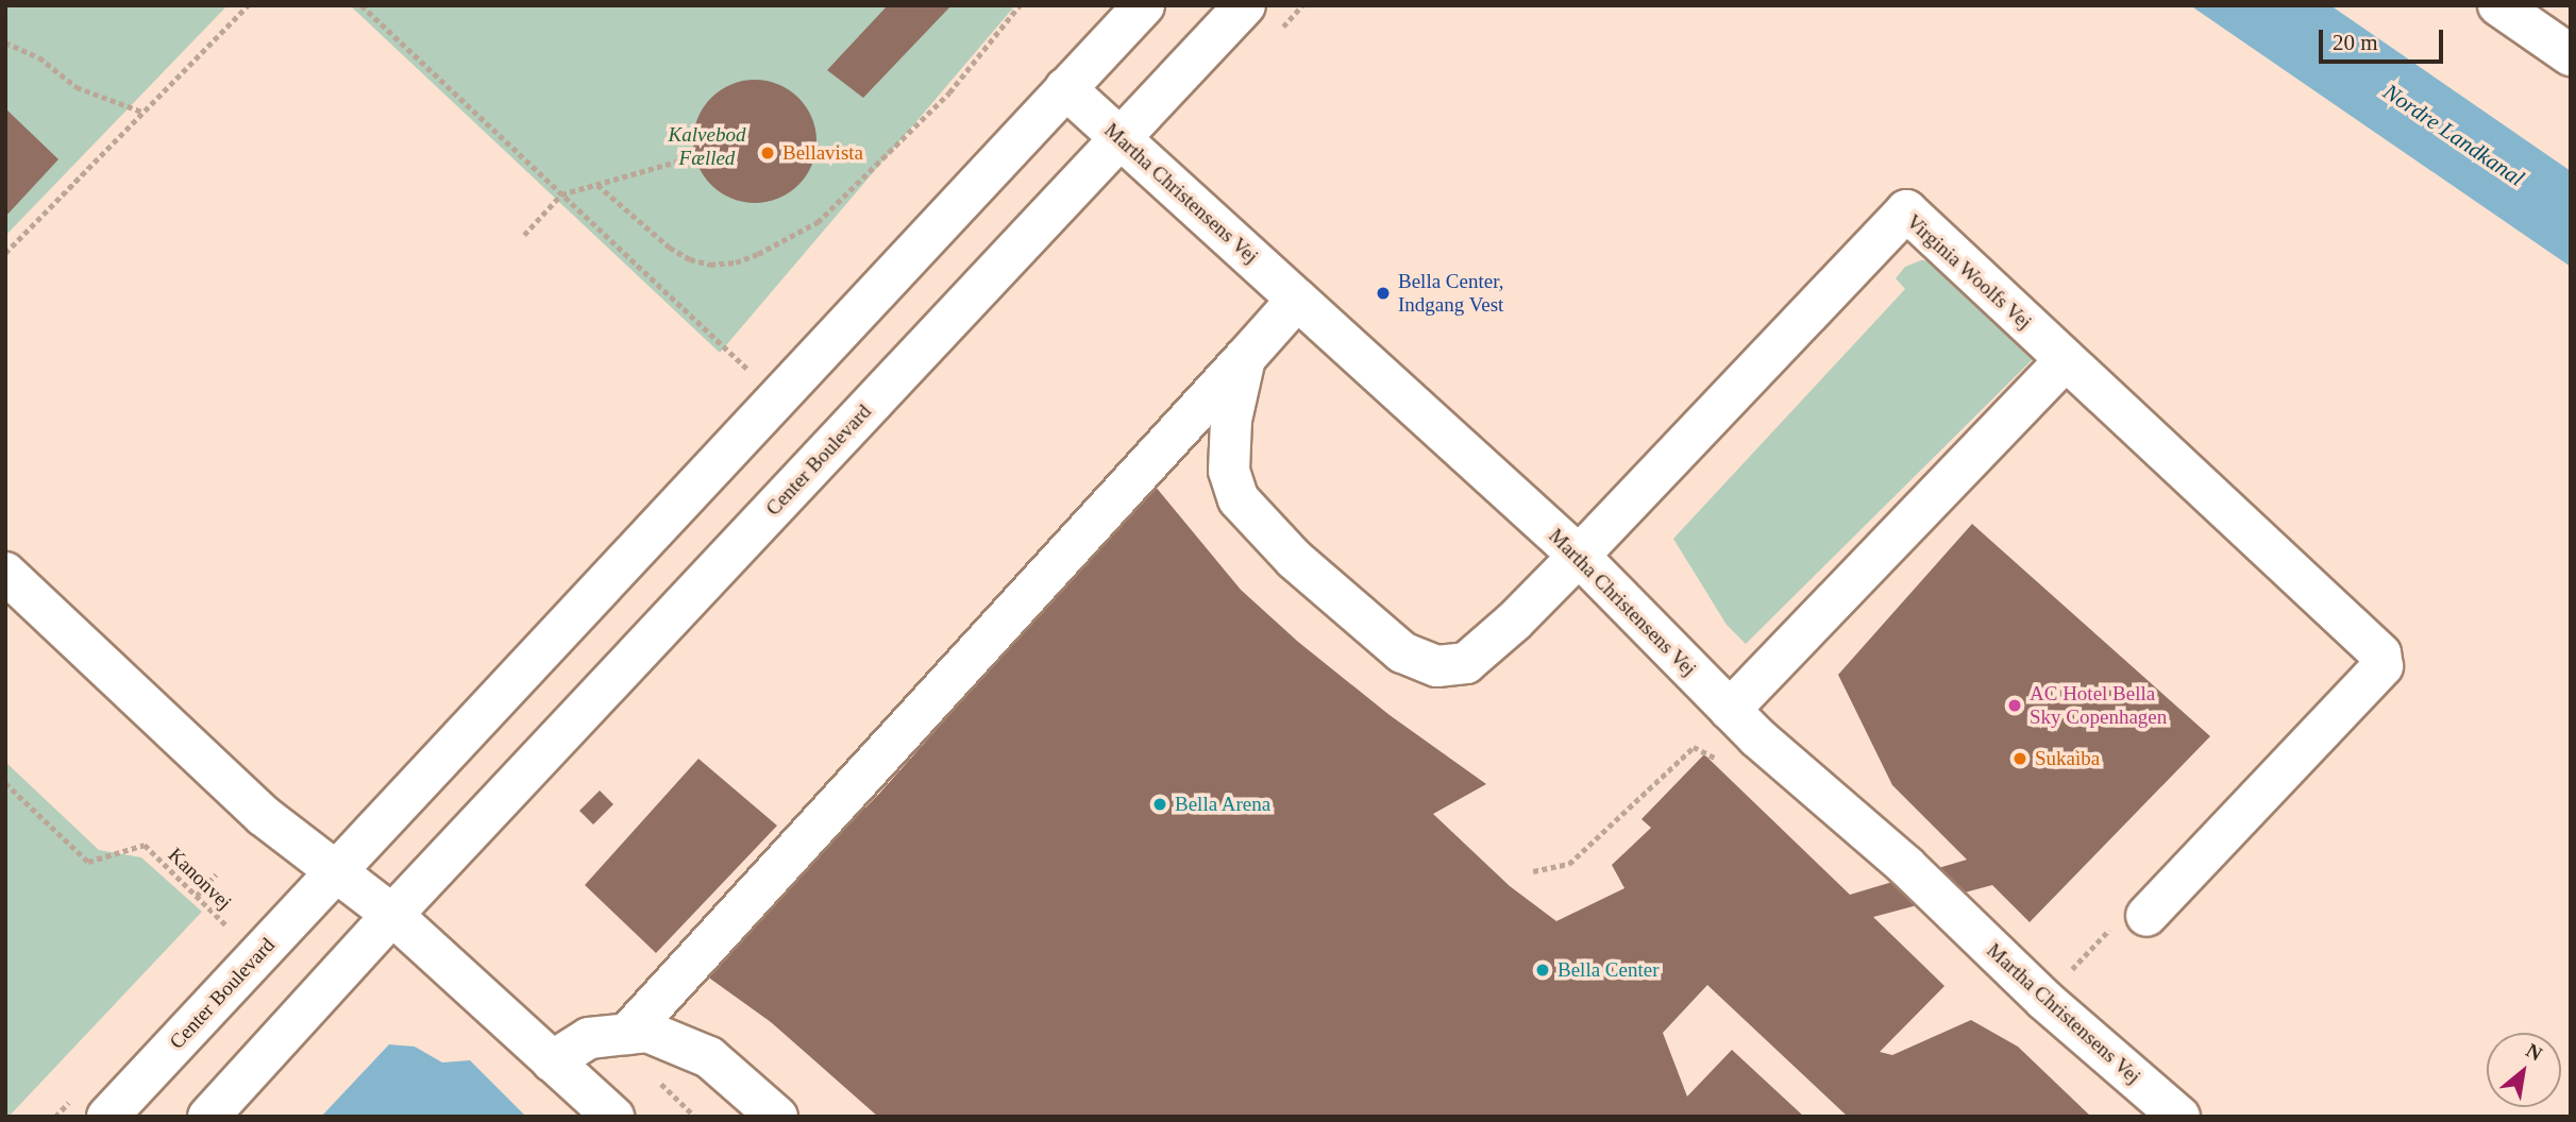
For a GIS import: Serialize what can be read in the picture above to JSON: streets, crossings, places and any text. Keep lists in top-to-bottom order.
{
  "streets": {
    "street": ["Martha Christensens Vej", "Virginia Woolfs Vej", "Center Boulevard"],
    "path": ["Kanonvej"]
  },
  "crossings": [
    ["Martha Christensens Vej", "Virginia Woolfs Vej"],
    ["Martha Christensens Vej", "Center Boulevard"]
  ],
  "water": ["Nordre Landkanal"],
  "parks": ["Kalvebod Fælled"],
  "places": [
    "Bellavista",
    "Bella Center, Indgang Vest",
    "AC Hotel Bella Sky Copenhagen",
    "Sukaiba",
    "Bella Arena",
    "Bella Center"
  ],
  "scale_bar": "20 m",
  "north": "top right"
}
